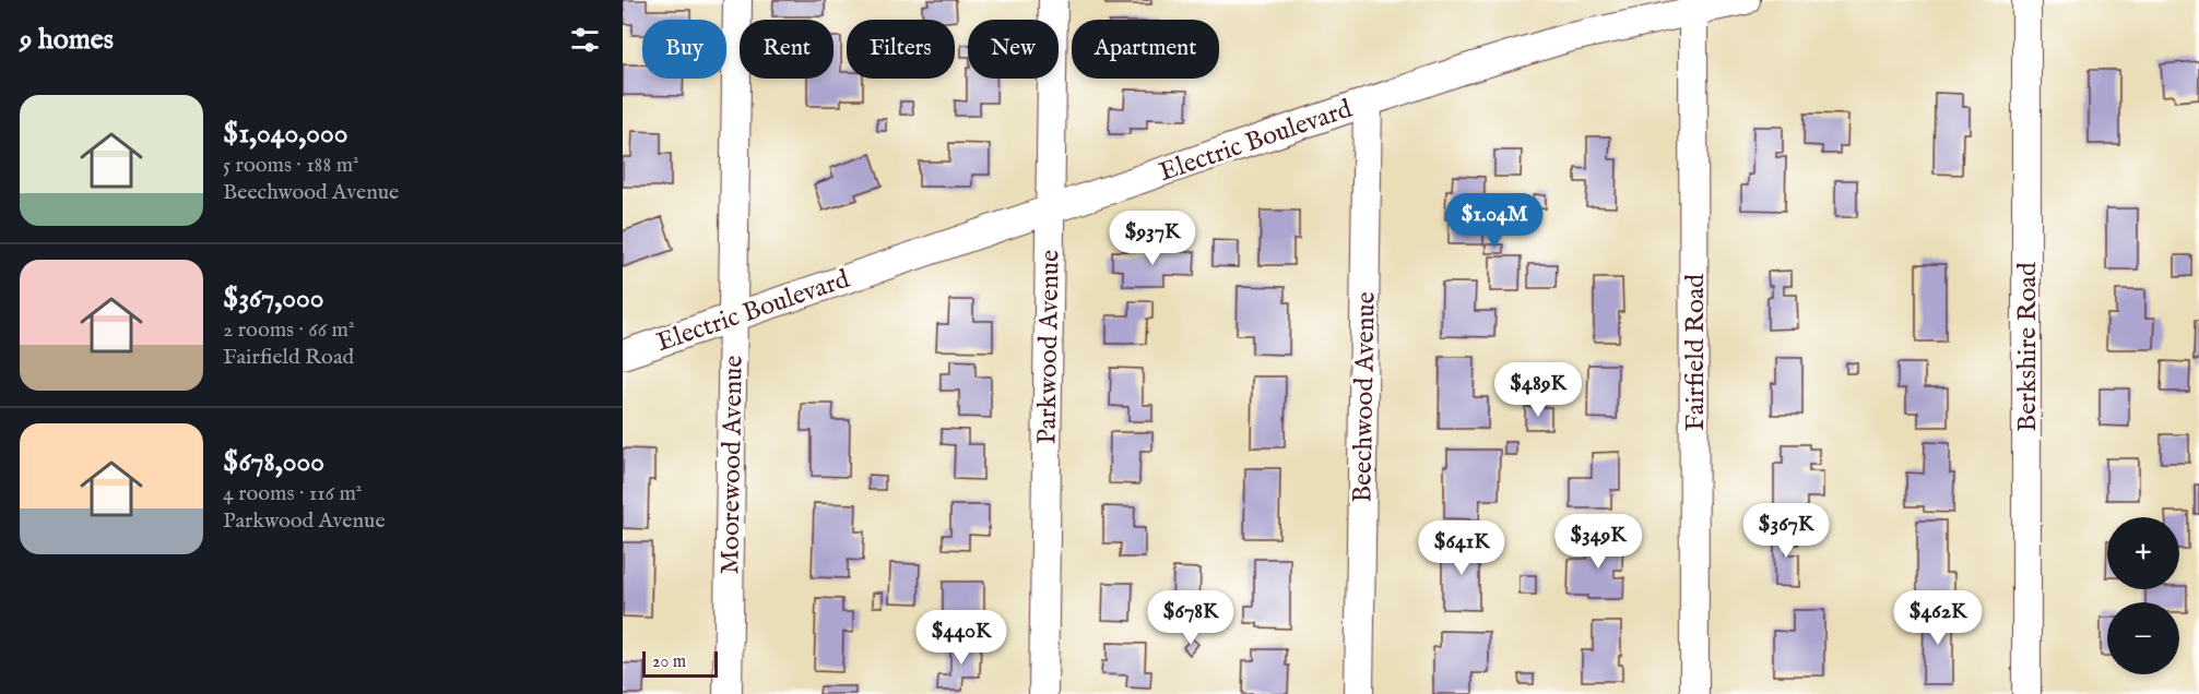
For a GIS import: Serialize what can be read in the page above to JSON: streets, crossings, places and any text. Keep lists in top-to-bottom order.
{
  "streets": {
    "street": [
      "Electric Boulevard",
      "Parkwood Avenue",
      "Berkshire Road",
      "Fairfield Road",
      "Beechwood Avenue",
      "Moorewood Avenue"
    ]
  },
  "crossings": [
    ["Electric Boulevard", "Parkwood Avenue"],
    ["Electric Boulevard", "Fairfield Road"],
    ["Electric Boulevard", "Beechwood Avenue"],
    ["Electric Boulevard", "Moorewood Avenue"]
  ],
  "scale_bar": "20 m",
  "page": {
    "heading": "9 homes",
    "chip": [
      "Buy",
      "Rent",
      "Filters",
      "New",
      "Apartment"
    ],
    "list": [
      {
        "name": "$1,040,000",
        "note": "5 rooms · 188 m² · Beechwood Avenue"
      },
      {
        "name": "$367,000",
        "note": "2 rooms · 66 m² · Fairfield Road"
      },
      {
        "name": "$678,000",
        "note": "4 rooms · 116 m² · Parkwood Avenue"
      }
    ],
    "price": [
      "$1.04M",
      "$937K",
      "$489K",
      "$367K",
      "$349K",
      "$641K",
      "$678K",
      "$462K",
      "$440K"
    ],
    "map_buttons": ["+", "−"],
    "scale": "20 m"
  }
}
